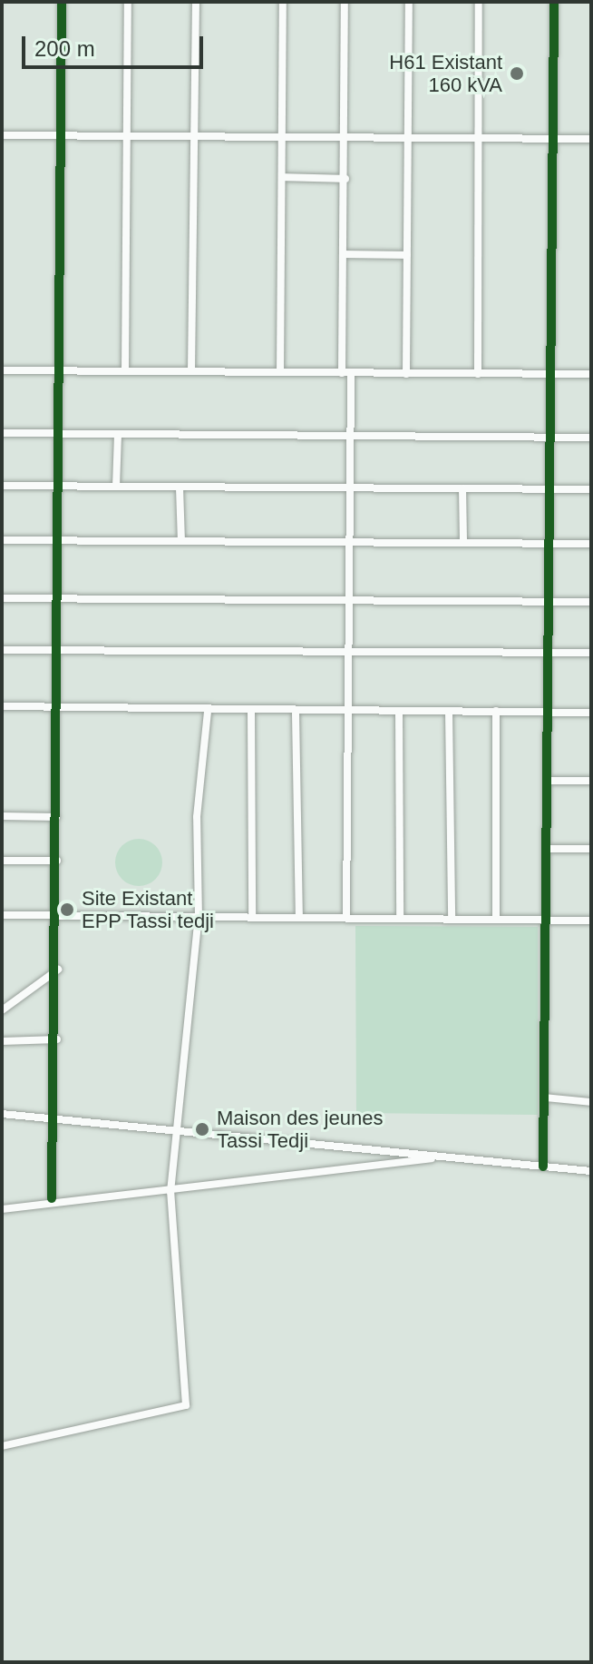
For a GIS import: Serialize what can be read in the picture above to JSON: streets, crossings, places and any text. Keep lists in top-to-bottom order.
{
  "places": ["H61 Existant 160 kVA", "Site Existant EPP Tassi tedji", "Maison des jeunes Tassi Tedji"],
  "scale_bar": "200 m"
}
